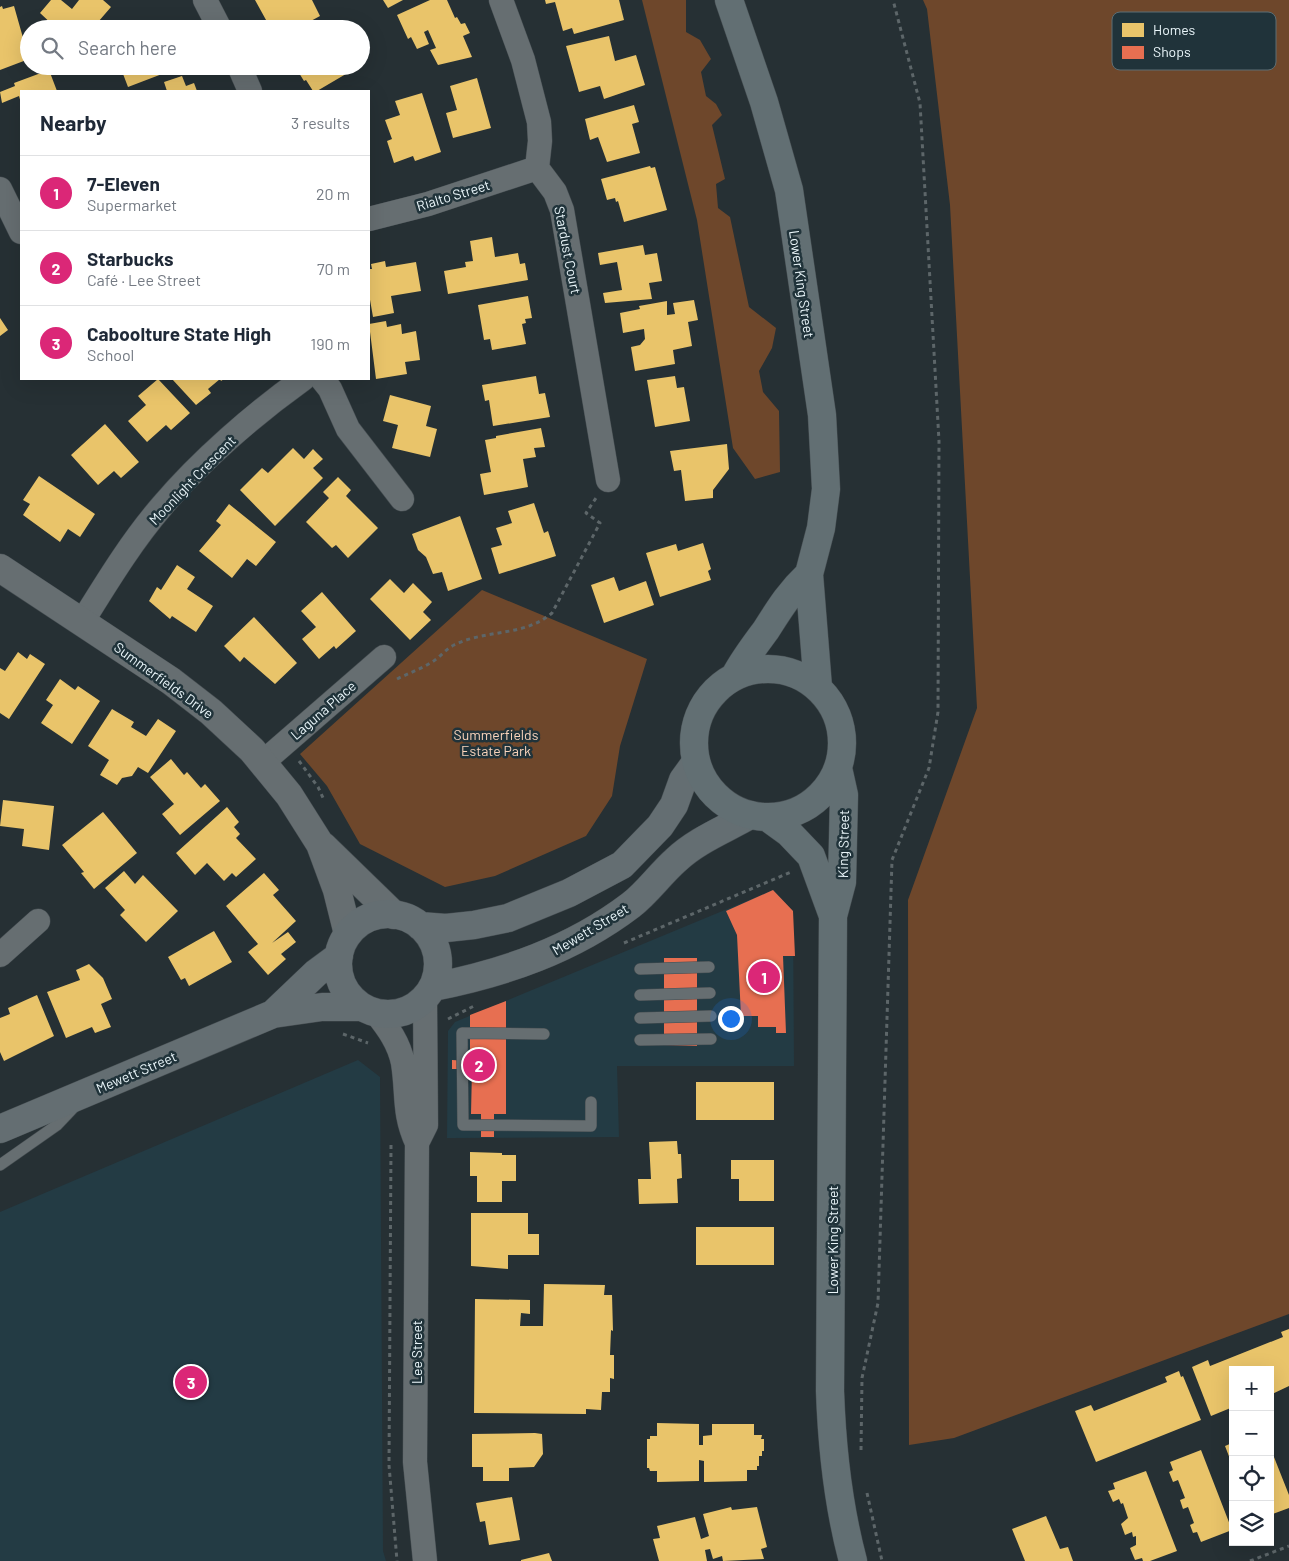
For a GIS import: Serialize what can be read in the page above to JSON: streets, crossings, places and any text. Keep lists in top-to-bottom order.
{
  "streets": {
    "main road": ["Lower King Street", "King Street", "Mewett Street"],
    "street": [
      "Rialto Street",
      "Stardust Court",
      "Moonlight Crescent",
      "Summerfields Drive",
      "Laguna Place",
      "Lee Street"
    ]
  },
  "crossings": [
    ["Rialto Street", "Stardust Court"],
    ["Lower King Street", "King Street"],
    ["Lower King Street", "Mewett Street"],
    ["Moonlight Crescent", "Summerfields Drive"],
    ["Summerfields Drive", "Laguna Place"],
    ["Summerfields Drive", "Mewett Street"],
    ["Summerfields Drive", "Lee Street"],
    ["King Street", "Mewett Street"],
    ["Mewett Street", "Lee Street"]
  ],
  "parks": ["Summerfields Estate Park"],
  "legend": ["Homes", "Shops"],
  "page": {
    "search": "Search here",
    "heading": ["Nearby", "3 results"],
    "list": [
      {
        "mark": "1",
        "name": "7-Eleven",
        "note": "Supermarket",
        "value": "20 m"
      },
      {
        "mark": "2",
        "name": "Starbucks",
        "note": "Café · Lee Street",
        "value": "70 m"
      },
      {
        "mark": "3",
        "name": "Caboolture State High",
        "note": "School",
        "value": "190 m"
      }
    ],
    "pins": ["1", "2", "3"],
    "map_buttons": ["+", "−"]
  }
}
